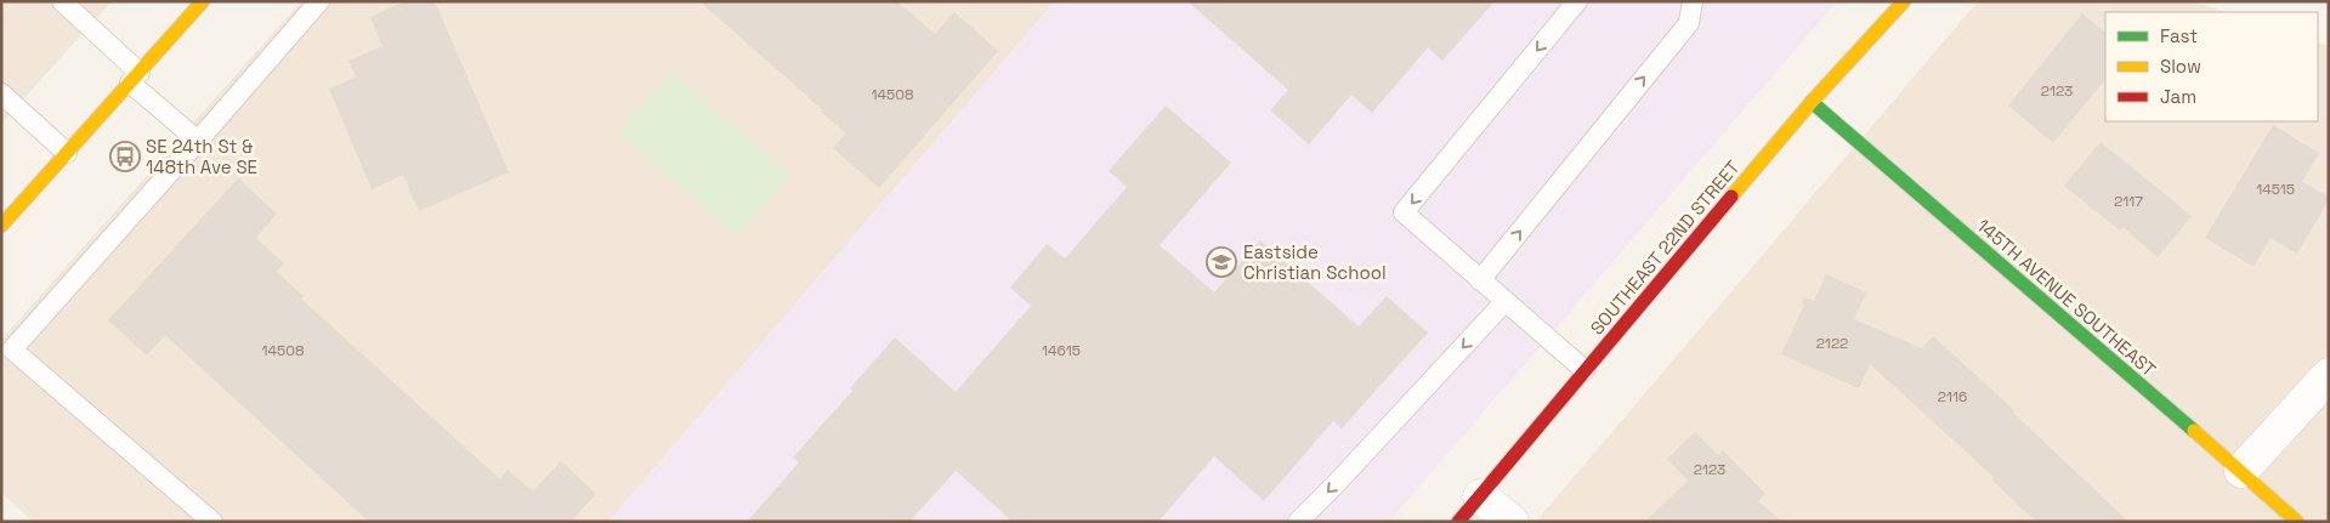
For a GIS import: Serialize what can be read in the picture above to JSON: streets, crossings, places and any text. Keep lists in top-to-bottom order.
{
  "streets": {
    "street": ["SOUTHEAST 22ND STREET", "145TH AVENUE SOUTHEAST"]
  },
  "crossings": [
    ["SOUTHEAST 22ND STREET", "145TH AVENUE SOUTHEAST"]
  ],
  "places": {
    "bus stop": ["SE 24th St & 148th Ave SE"],
    "school or university": ["Eastside Christian School"]
  },
  "house_numbers": [
    "2123",
    "14508",
    "14515",
    "2117",
    "2122",
    "14508",
    "14615",
    "2116",
    "2123"
  ],
  "legend": ["Fast", "Slow", "Jam"]
}
